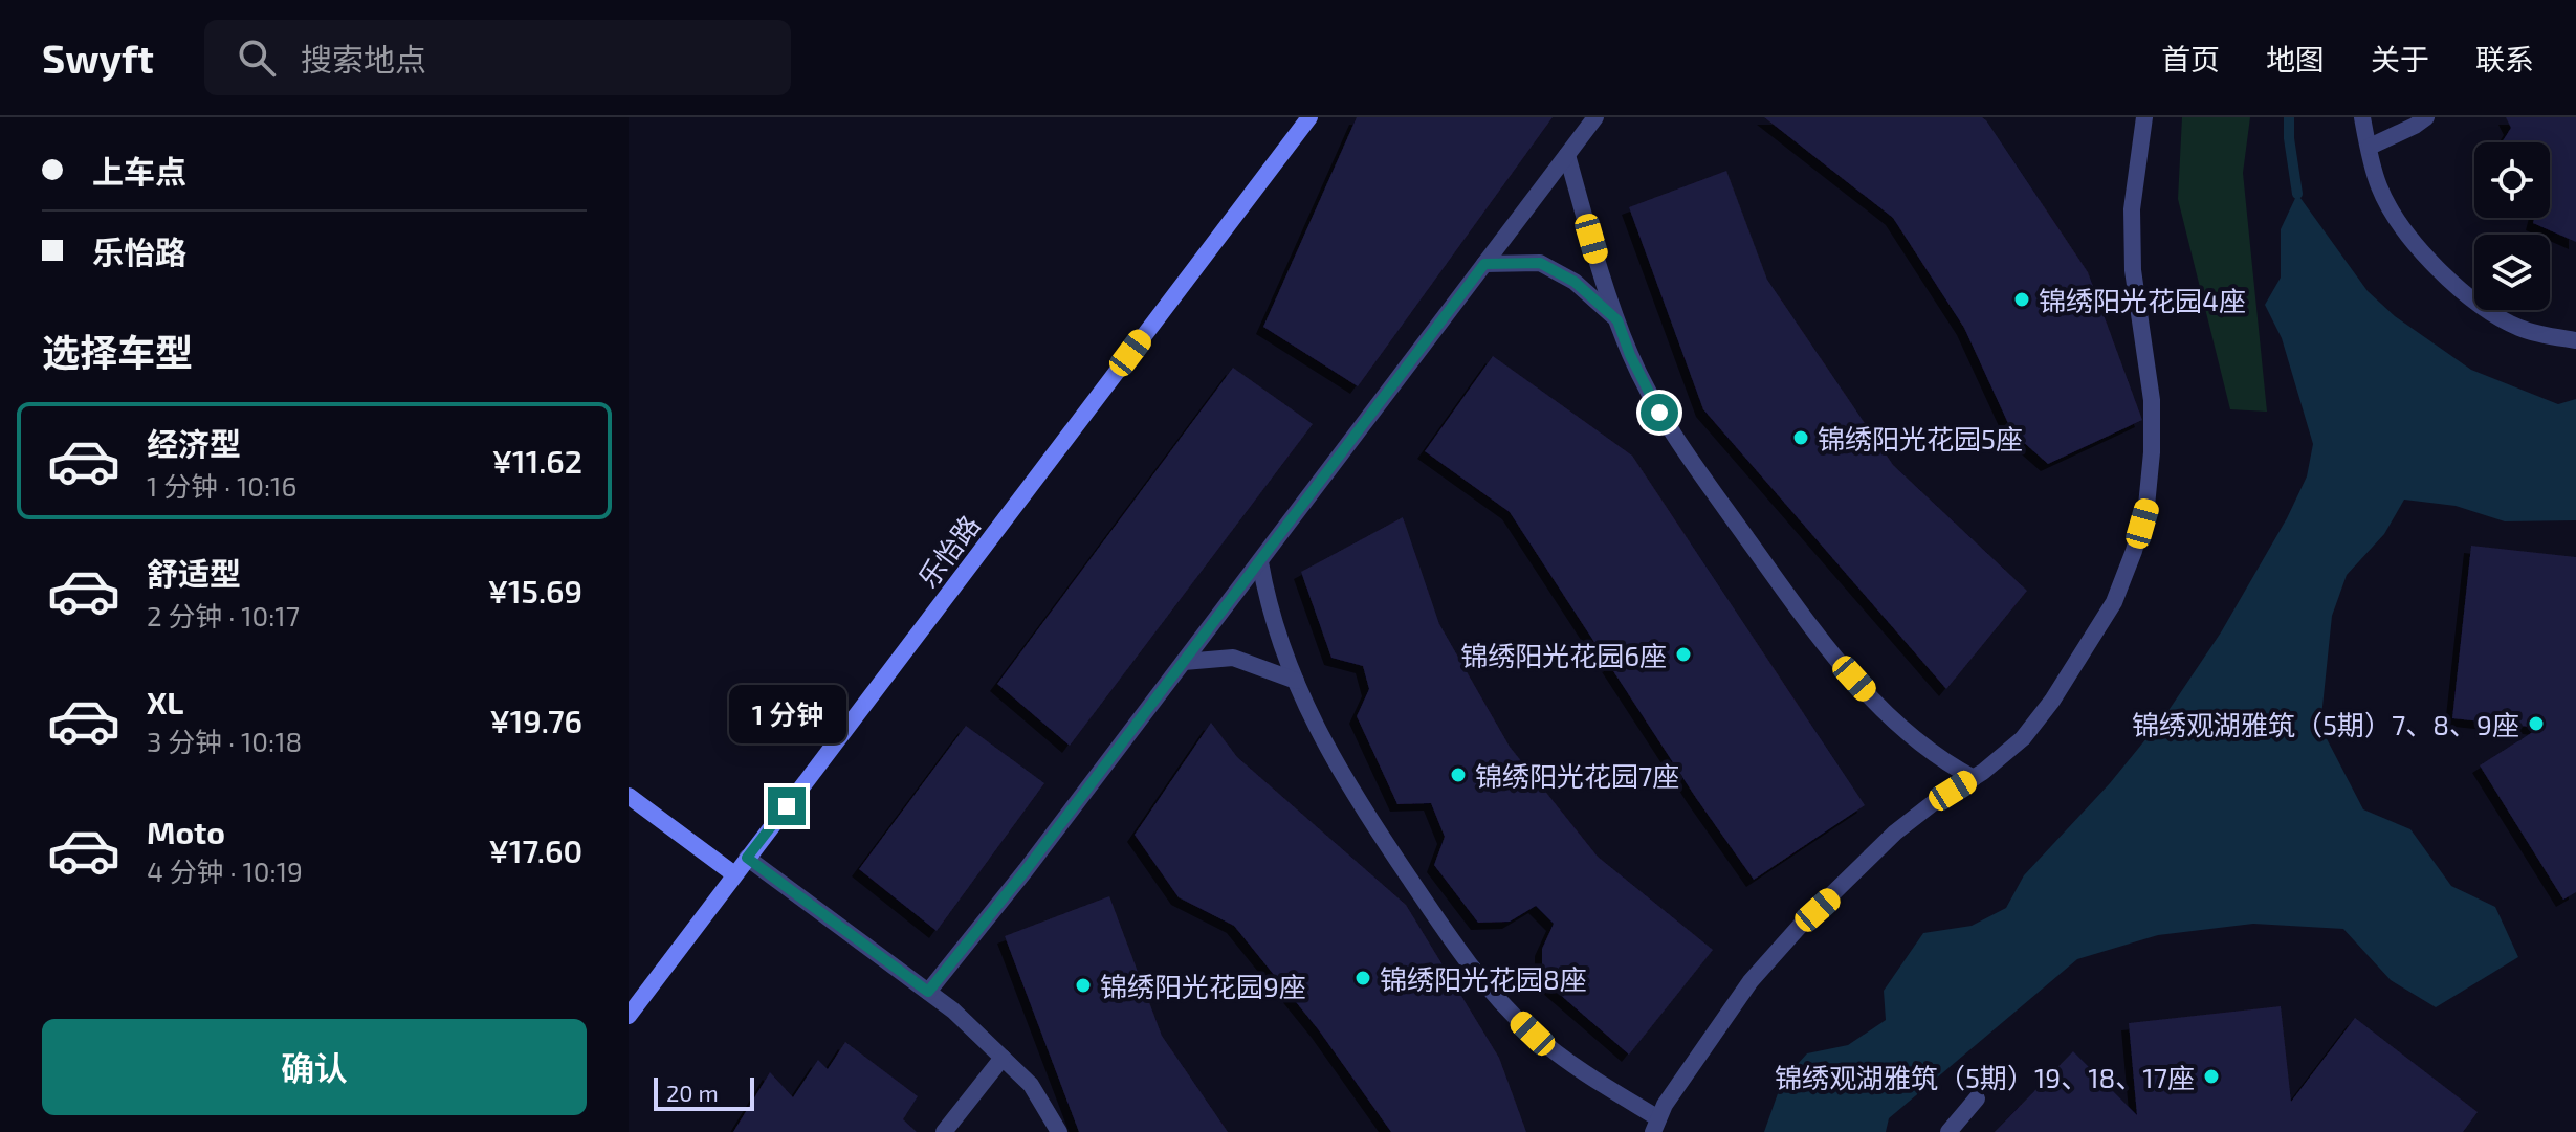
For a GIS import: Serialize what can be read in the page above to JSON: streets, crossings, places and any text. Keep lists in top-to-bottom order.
{
  "streets": {
    "street": ["乐怡路"]
  },
  "places": [
    "锦绣阳光花园4座",
    "锦绣阳光花园5座",
    "锦绣阳光花园6座",
    "锦绣观湖雅筑（5期）7、8、9座",
    "锦绣阳光花园7座",
    "锦绣阳光花园8座",
    "锦绣阳光花园9座",
    "锦绣观湖雅筑（5期）19、18、17座"
  ],
  "scale_bar": "20 m",
  "page": {
    "header": "Swyft",
    "search": "搜索地点",
    "nav": [
      "首页",
      "地图",
      "关于",
      "联系"
    ],
    "banner": ["上车点", "乐怡路"],
    "heading": "选择车型",
    "list": [
      {
        "name": "经济型",
        "note": "1 分钟 · 10:16",
        "value": "¥11.62"
      },
      {
        "name": "舒适型",
        "note": "2 分钟 · 10:17",
        "value": "¥15.69"
      },
      {
        "name": "XL",
        "note": "3 分钟 · 10:18",
        "value": "¥19.76"
      },
      {
        "name": "Moto",
        "note": "4 分钟 · 10:19",
        "value": "¥17.60"
      }
    ],
    "bubble": "1 分钟",
    "buttons": "确认",
    "scale": "20 m"
  }
}
